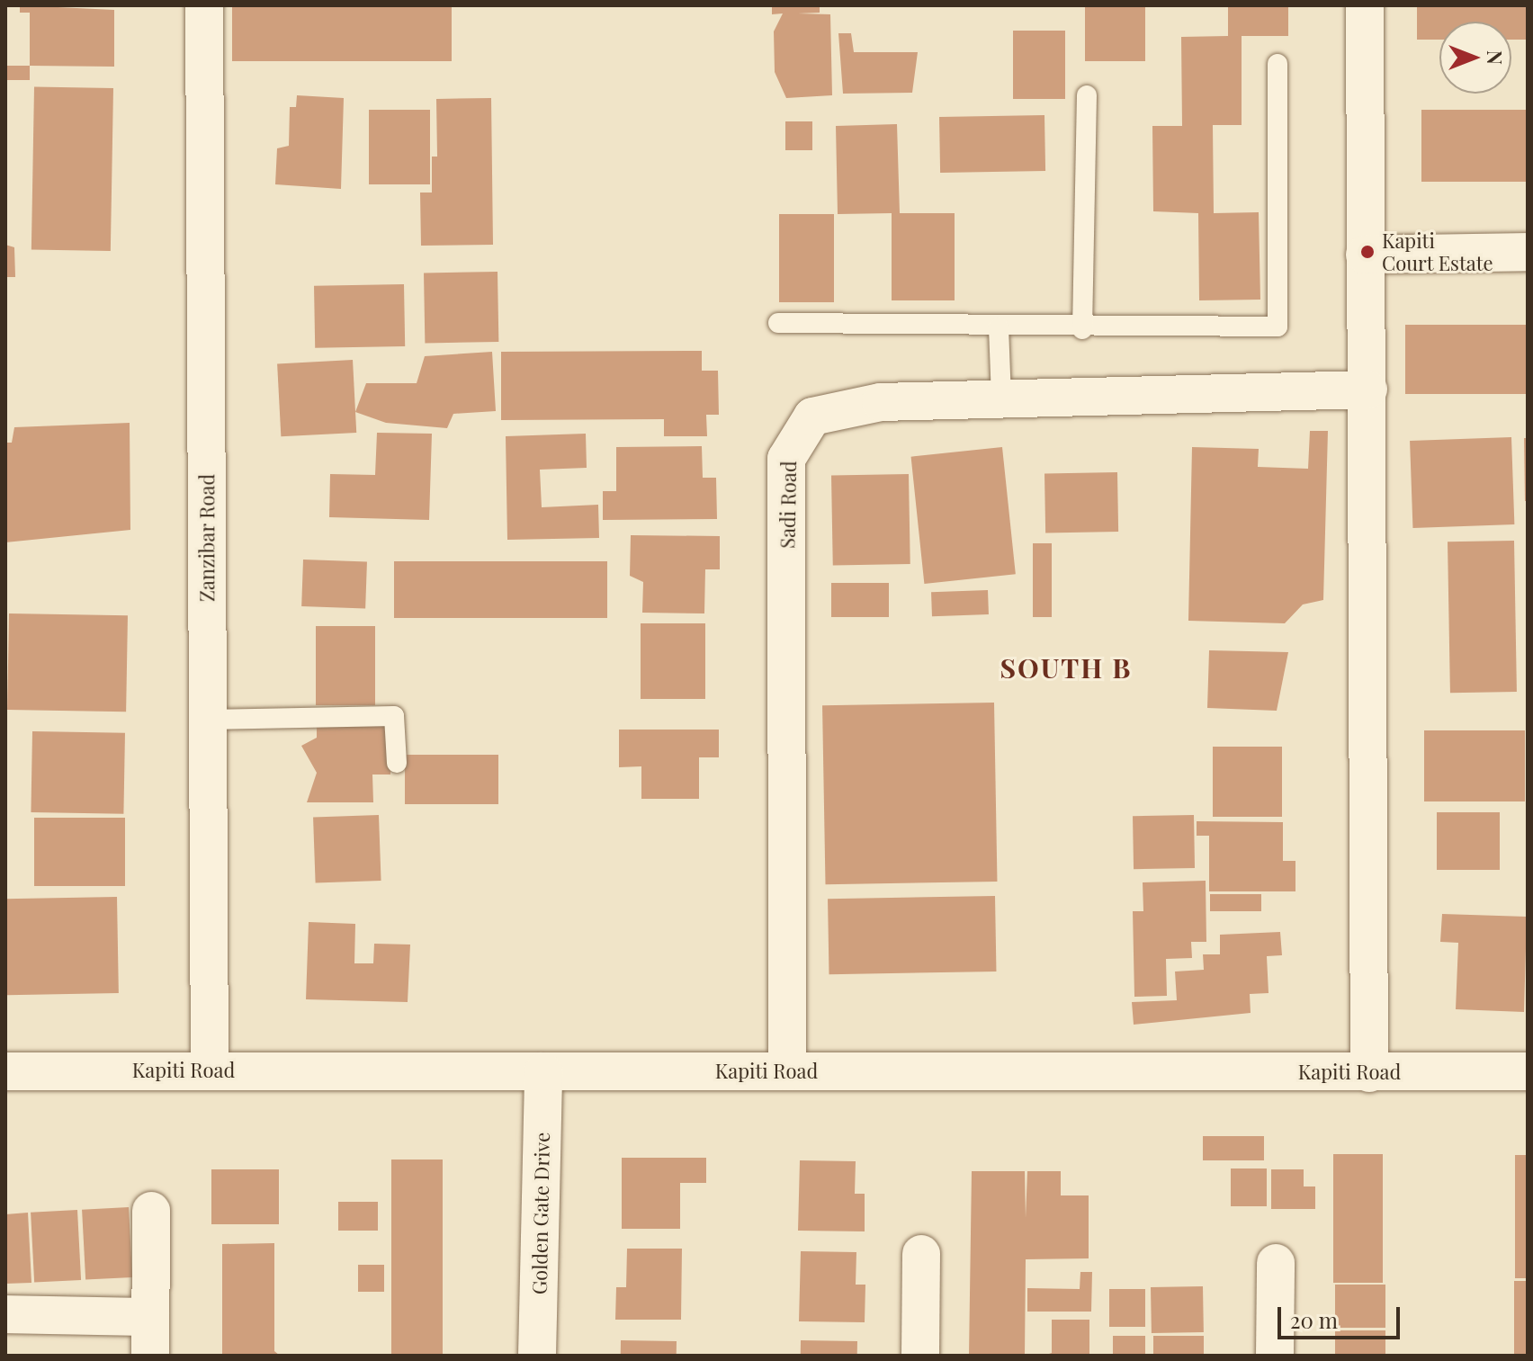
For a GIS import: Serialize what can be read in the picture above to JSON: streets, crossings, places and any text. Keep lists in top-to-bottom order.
{
  "streets": {
    "street": [
      "Sadi Road",
      "Zanzibar Road",
      "Kapiti Road",
      "Golden Gate Drive"
    ]
  },
  "crossings": [
    ["Sadi Road", "Kapiti Road"],
    ["Zanzibar Road", "Kapiti Road"],
    ["Kapiti Road", "Golden Gate Drive"]
  ],
  "districts": ["SOUTH B"],
  "places": ["Kapiti Court Estate"],
  "scale_bar": "20 m",
  "north": "right"
}
